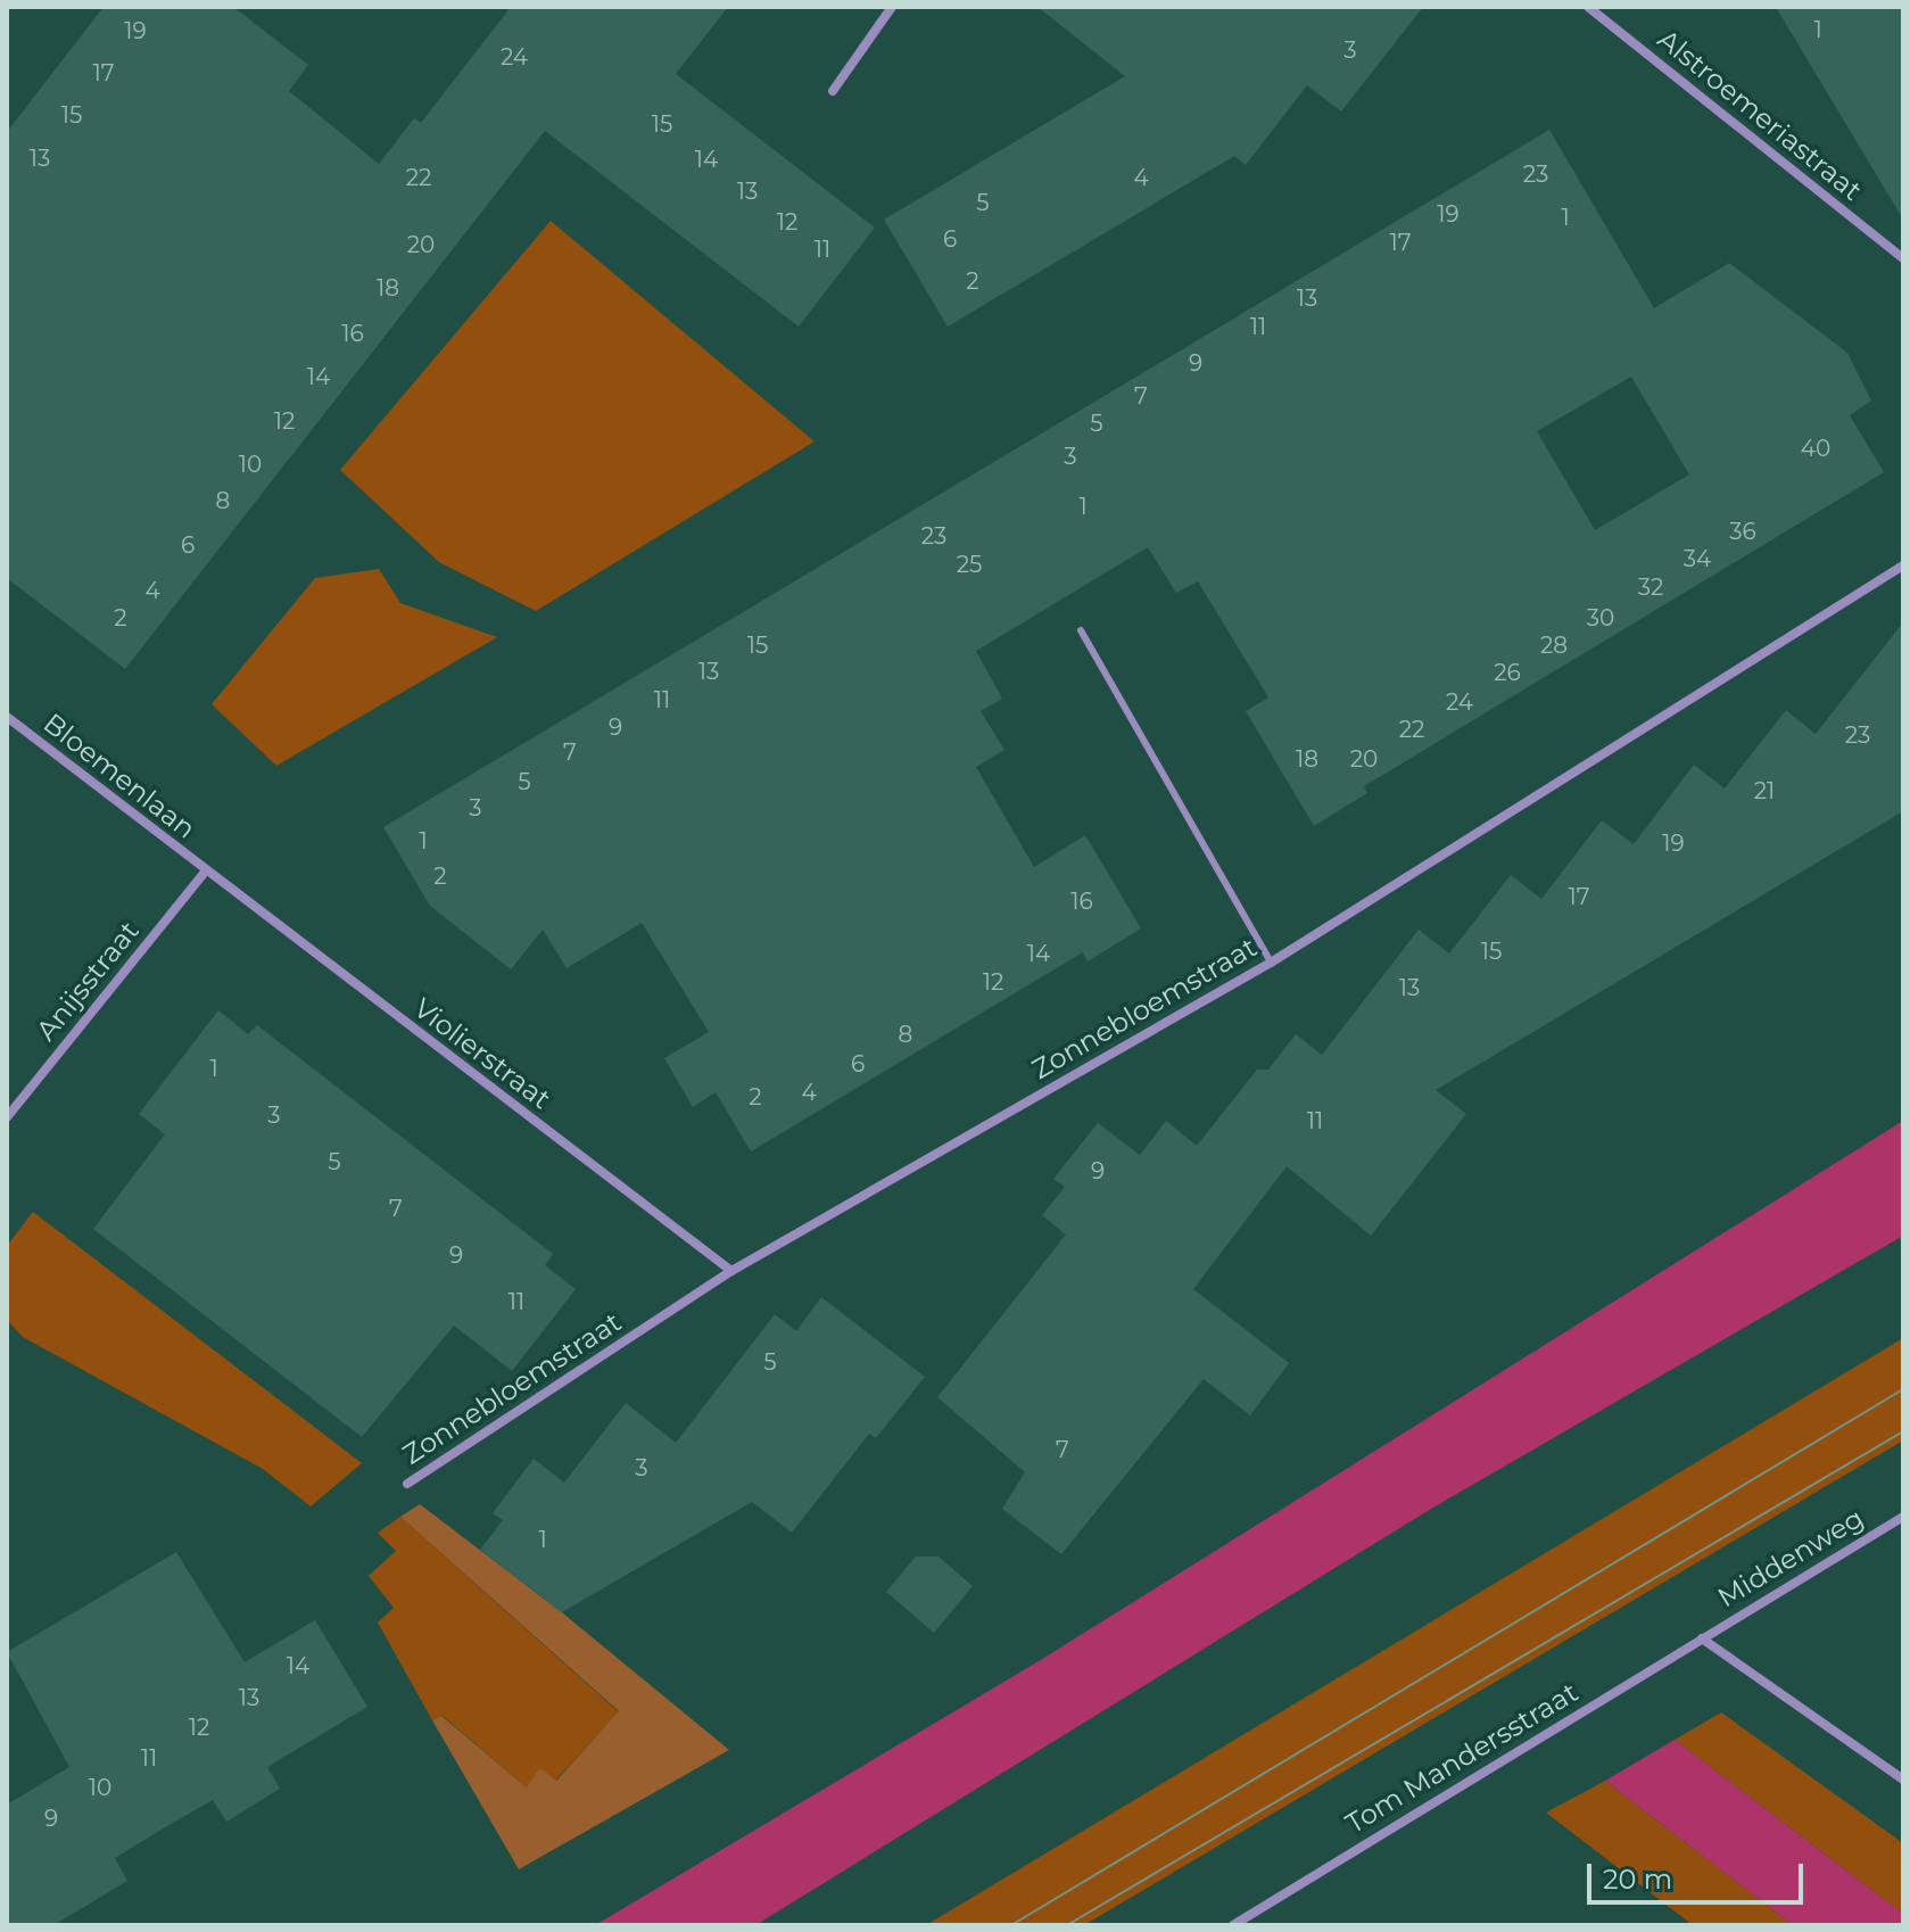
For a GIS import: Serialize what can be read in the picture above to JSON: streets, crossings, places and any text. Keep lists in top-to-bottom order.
{
  "streets": {
    "street": [
      "Alstroemeriastraat",
      "Bloemenlaan",
      "Anijsstraat",
      "Zonnebloemstraat",
      "Violierstraat",
      "Middenweg",
      "Tom Mandersstraat"
    ]
  },
  "crossings": [
    ["Bloemenlaan", "Anijsstraat"],
    ["Bloemenlaan", "Violierstraat"],
    ["Anijsstraat", "Violierstraat"],
    ["Zonnebloemstraat", "Violierstraat"],
    ["Middenweg", "Tom Mandersstraat"]
  ],
  "house_numbers": [
    "1",
    "19",
    "3",
    "24",
    "17",
    "15",
    "15",
    "13",
    "14",
    "23",
    "22",
    "4",
    "13",
    "5",
    "19",
    "1",
    "12",
    "6",
    "17",
    "20",
    "11",
    "2",
    "18",
    "13",
    "11",
    "16",
    "9",
    "14",
    "7",
    "12",
    "5",
    "40",
    "3",
    "10",
    "8",
    "1",
    "36",
    "23",
    "6",
    "34",
    "25",
    "32",
    "4",
    "2",
    "30",
    "15",
    "28",
    "13",
    "26",
    "11",
    "24",
    "9",
    "22",
    "23",
    "7",
    "18",
    "20",
    "5",
    "21",
    "3",
    "1",
    "19",
    "2",
    "17",
    "16",
    "15",
    "14",
    "12",
    "13",
    "8",
    "6",
    "1",
    "4",
    "2",
    "3",
    "11",
    "5",
    "9",
    "7",
    "9",
    "11",
    "5",
    "7",
    "3",
    "1",
    "14",
    "13",
    "12",
    "11",
    "10",
    "9"
  ],
  "scale_bar": "20 m"
}
